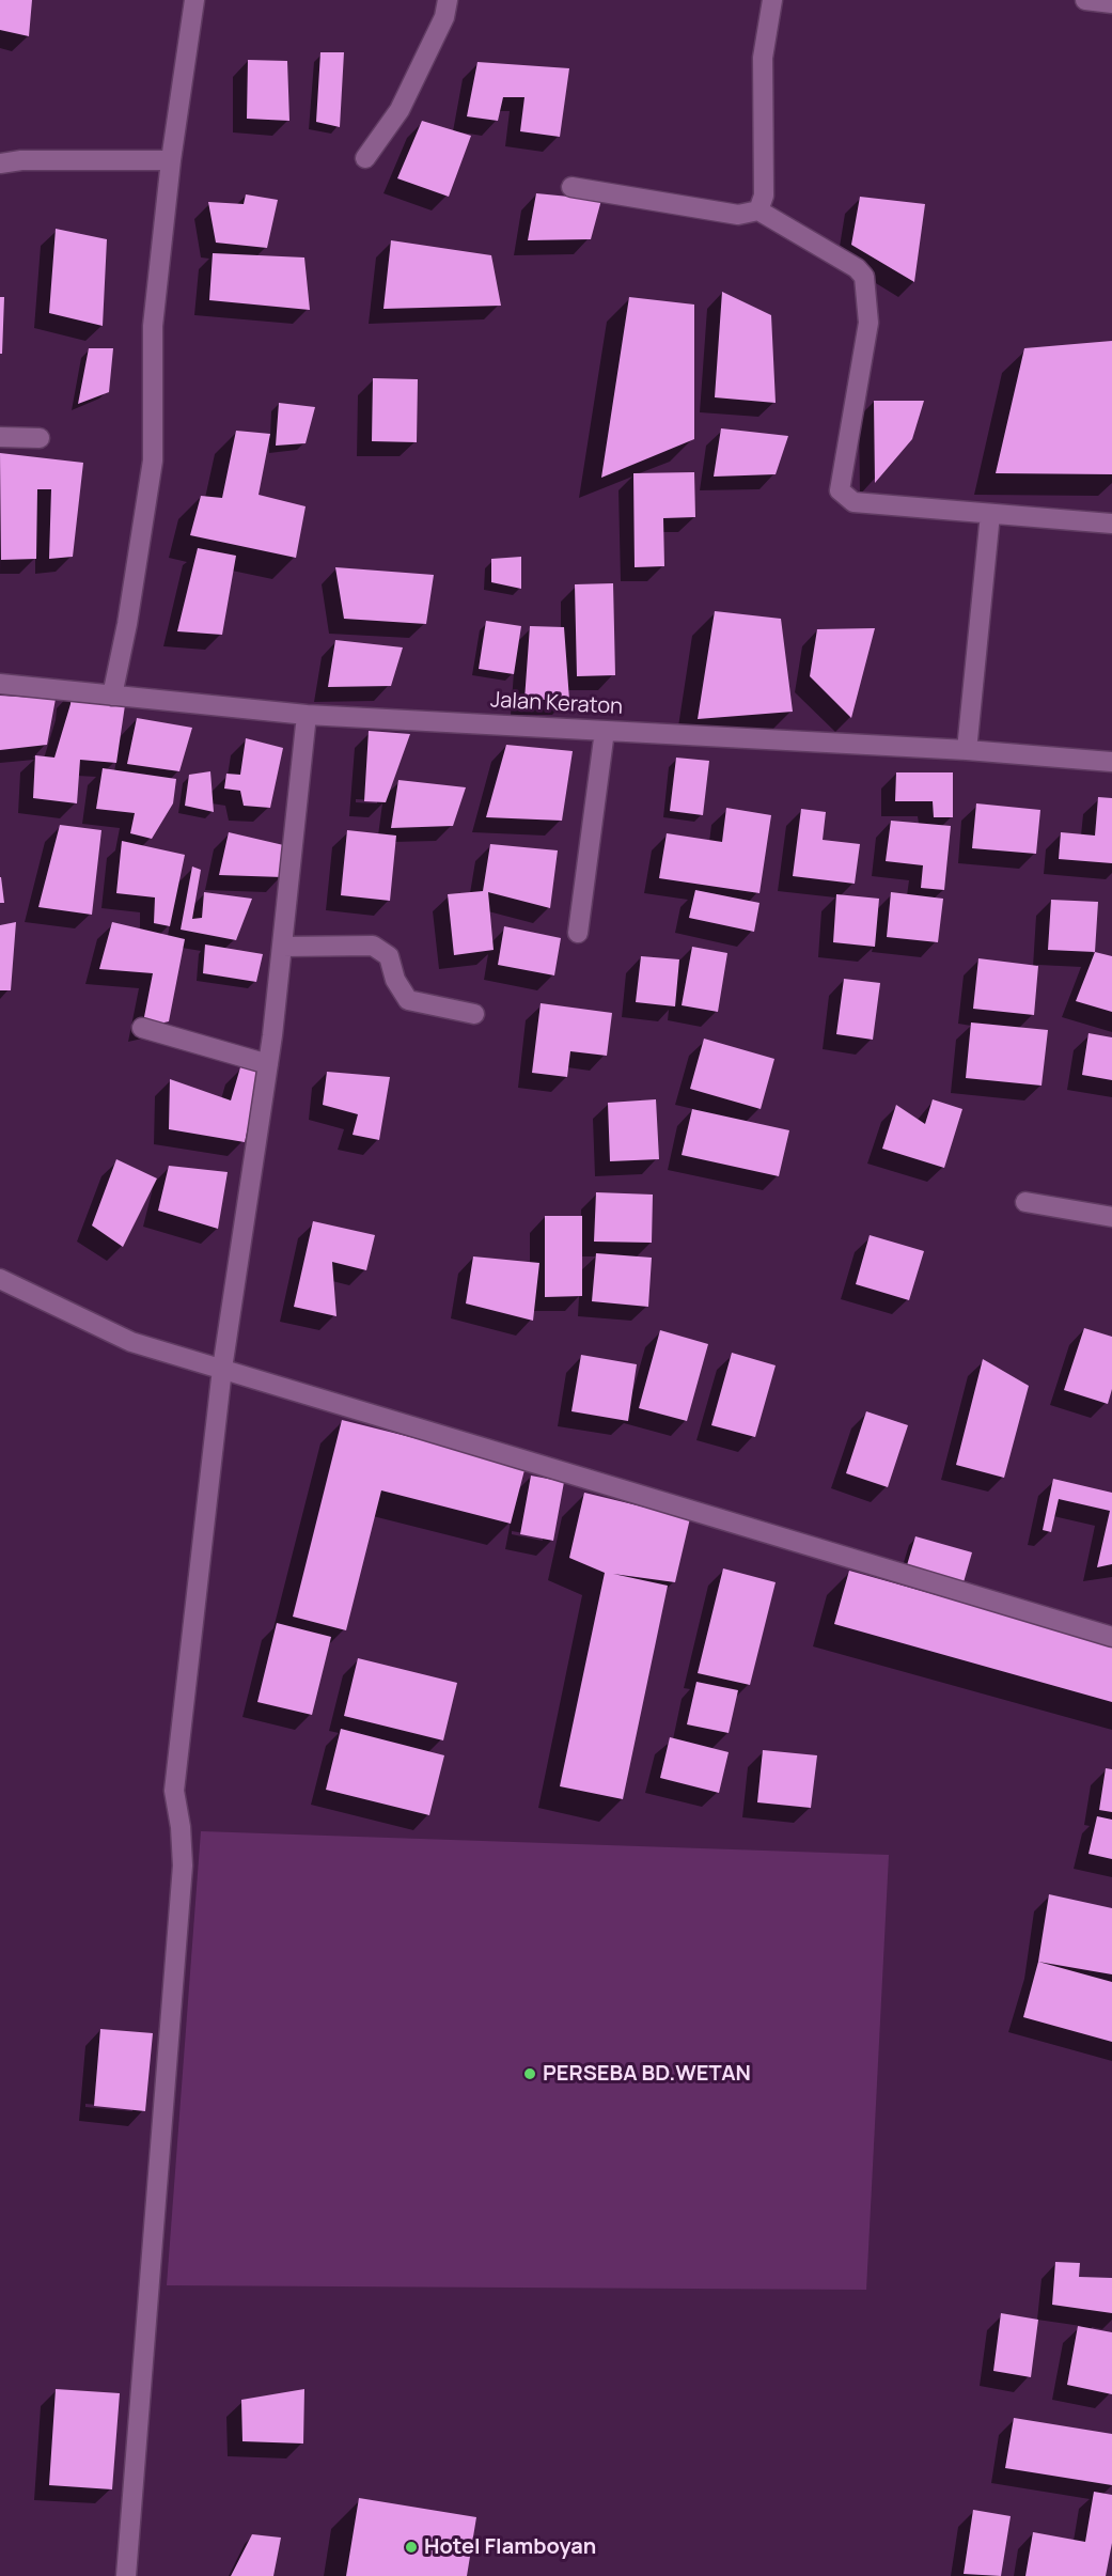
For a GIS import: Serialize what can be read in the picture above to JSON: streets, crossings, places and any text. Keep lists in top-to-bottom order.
{
  "streets": {
    "street": ["Jalan Keraton"]
  },
  "places": ["PERSEBA BD.WETAN", "Hotel Flamboyan"]
}
